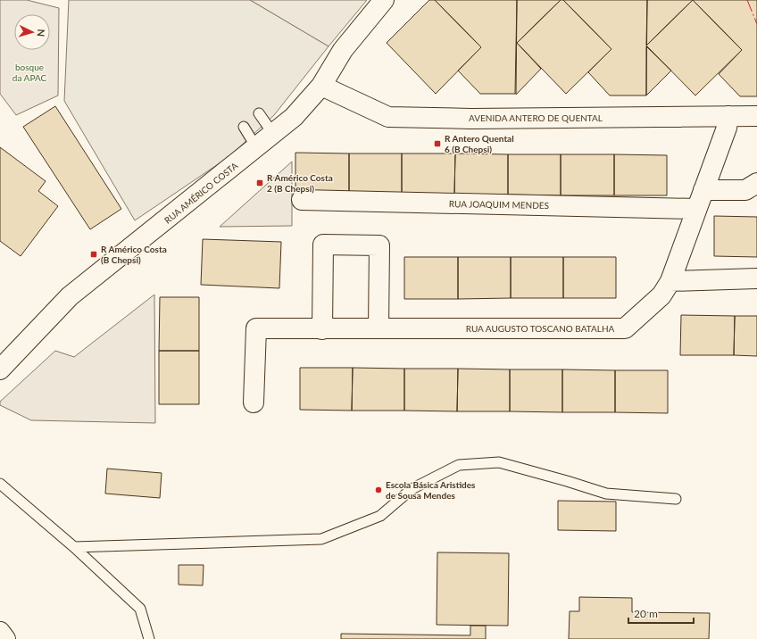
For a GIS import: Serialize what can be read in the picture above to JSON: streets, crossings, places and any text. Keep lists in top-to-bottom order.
{
  "streets": {
    "street": [
      "AVENIDA ANTERO DE QUENTAL",
      "RUA AMÉRICO COSTA",
      "RUA JOAQUIM MENDES",
      "RUA AUGUSTO TOSCANO BATALHA"
    ]
  },
  "crossings": [
    ["AVENIDA ANTERO DE QUENTAL", "RUA AMÉRICO COSTA"],
    ["AVENIDA ANTERO DE QUENTAL", "RUA AUGUSTO TOSCANO BATALHA"],
    ["RUA JOAQUIM MENDES", "RUA AUGUSTO TOSCANO BATALHA"]
  ],
  "parks": ["bosque da APAC"],
  "places": {
    "transit": ["R Antero Quental 6 (B Chepsi)", "R Américo Costa 2 (B Chepsi)", "R Américo Costa (B Chepsi)"],
    "other": ["Escola Básica Aristides de Sousa Mendes"]
  },
  "scale_bar": "20 m",
  "north": "right"
}
